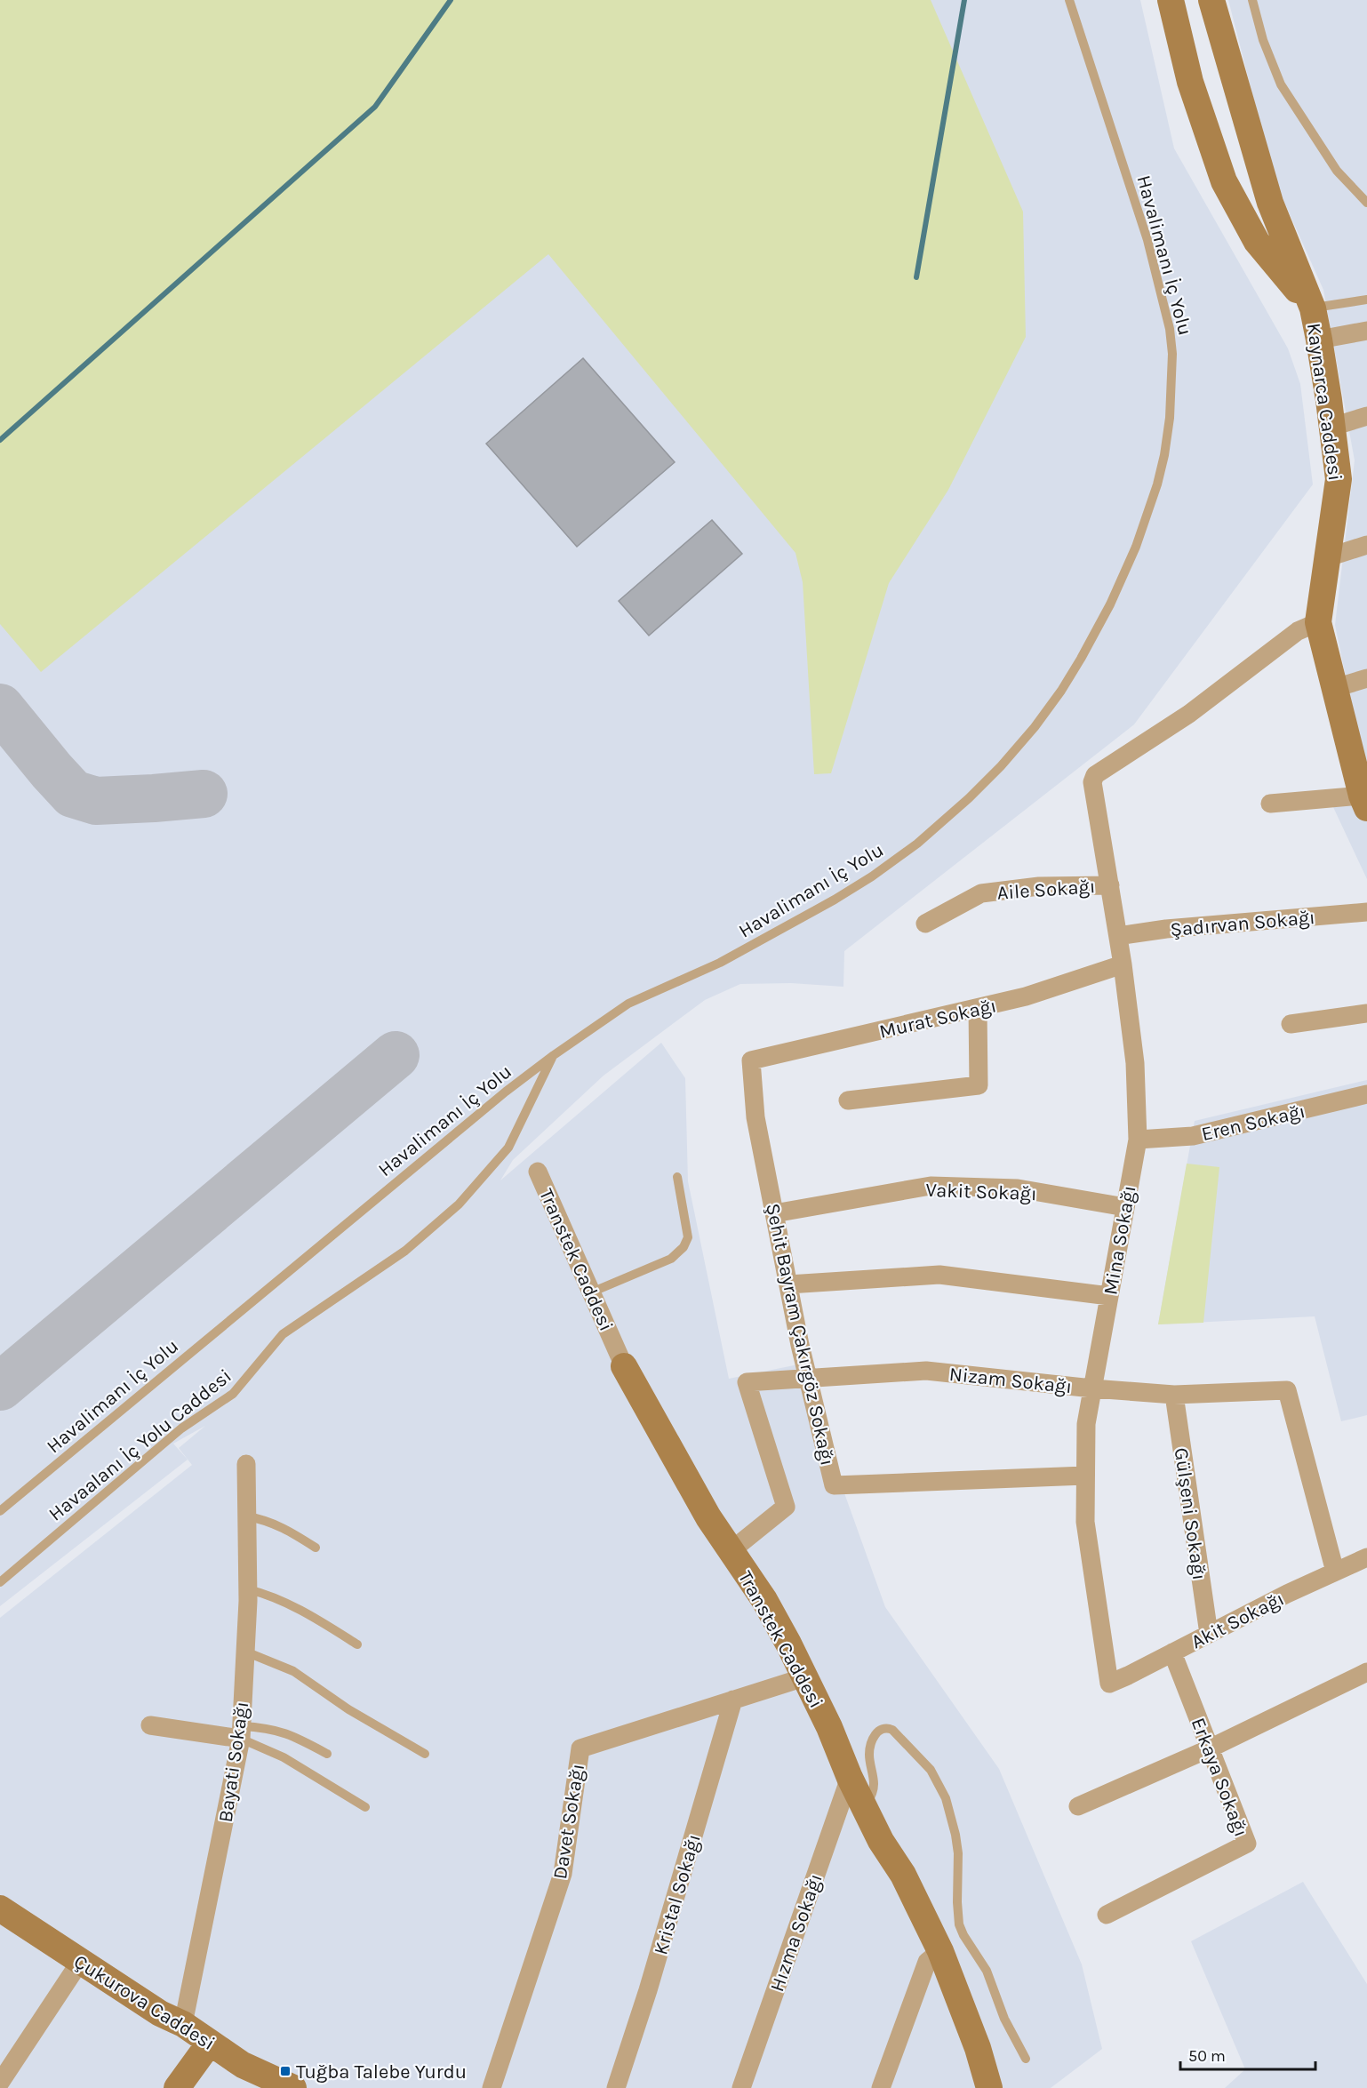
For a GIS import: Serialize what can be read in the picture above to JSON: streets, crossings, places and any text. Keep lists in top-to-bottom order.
{
  "streets": {
    "street": [
      "Kaynarca Caddesi",
      "Aile Sokağı",
      "Şadırvan Sokağı",
      "Murat Sokağı",
      "Eren Sokağı",
      "Vakit Sokağı",
      "Mina Sokağı",
      "Transtek Caddesi",
      "Şehit Bayram Çakırgöz Sokağı",
      "Nizam Sokağı",
      "Gülşeni Sokağı",
      "Akit Sokağı",
      "Bayati Sokağı",
      "Erkaya Sokağı",
      "Davet Sokağı",
      "Kristal Sokağı",
      "Hızma Sokağı",
      "Çukurova Caddesi"
    ],
    "lane": ["Havalimanı İç Yolu", "Havaalanı İç Yolu Caddesi"]
  },
  "crossings": [
    ["Havalimanı İç Yolu", "Havaalanı İç Yolu Caddesi"],
    ["Kaynarca Caddesi", "Mina Sokağı"],
    ["Aile Sokağı", "Mina Sokağı"],
    ["Şadırvan Sokağı", "Mina Sokağı"],
    ["Murat Sokağı", "Mina Sokağı"],
    ["Murat Sokağı", "Şehit Bayram Çakırgöz Sokağı"],
    ["Eren Sokağı", "Mina Sokağı"],
    ["Vakit Sokağı", "Mina Sokağı"],
    ["Vakit Sokağı", "Şehit Bayram Çakırgöz Sokağı"],
    ["Mina Sokağı", "Şehit Bayram Çakırgöz Sokağı"],
    ["Mina Sokağı", "Nizam Sokağı"],
    ["Mina Sokağı", "Akit Sokağı"],
    ["Transtek Caddesi", "Nizam Sokağı"],
    ["Transtek Caddesi", "Davet Sokağı"],
    ["Transtek Caddesi", "Hızma Sokağı"],
    ["Şehit Bayram Çakırgöz Sokağı", "Nizam Sokağı"],
    ["Nizam Sokağı", "Gülşeni Sokağı"],
    ["Nizam Sokağı", "Akit Sokağı"],
    ["Gülşeni Sokağı", "Akit Sokağı"],
    ["Akit Sokağı", "Erkaya Sokağı"],
    ["Bayati Sokağı", "Çukurova Caddesi"],
    ["Davet Sokağı", "Kristal Sokağı"]
  ],
  "places": {
    "transit": ["Tuğba Talebe Yurdu"]
  },
  "scale_bar": "50 m"
}
